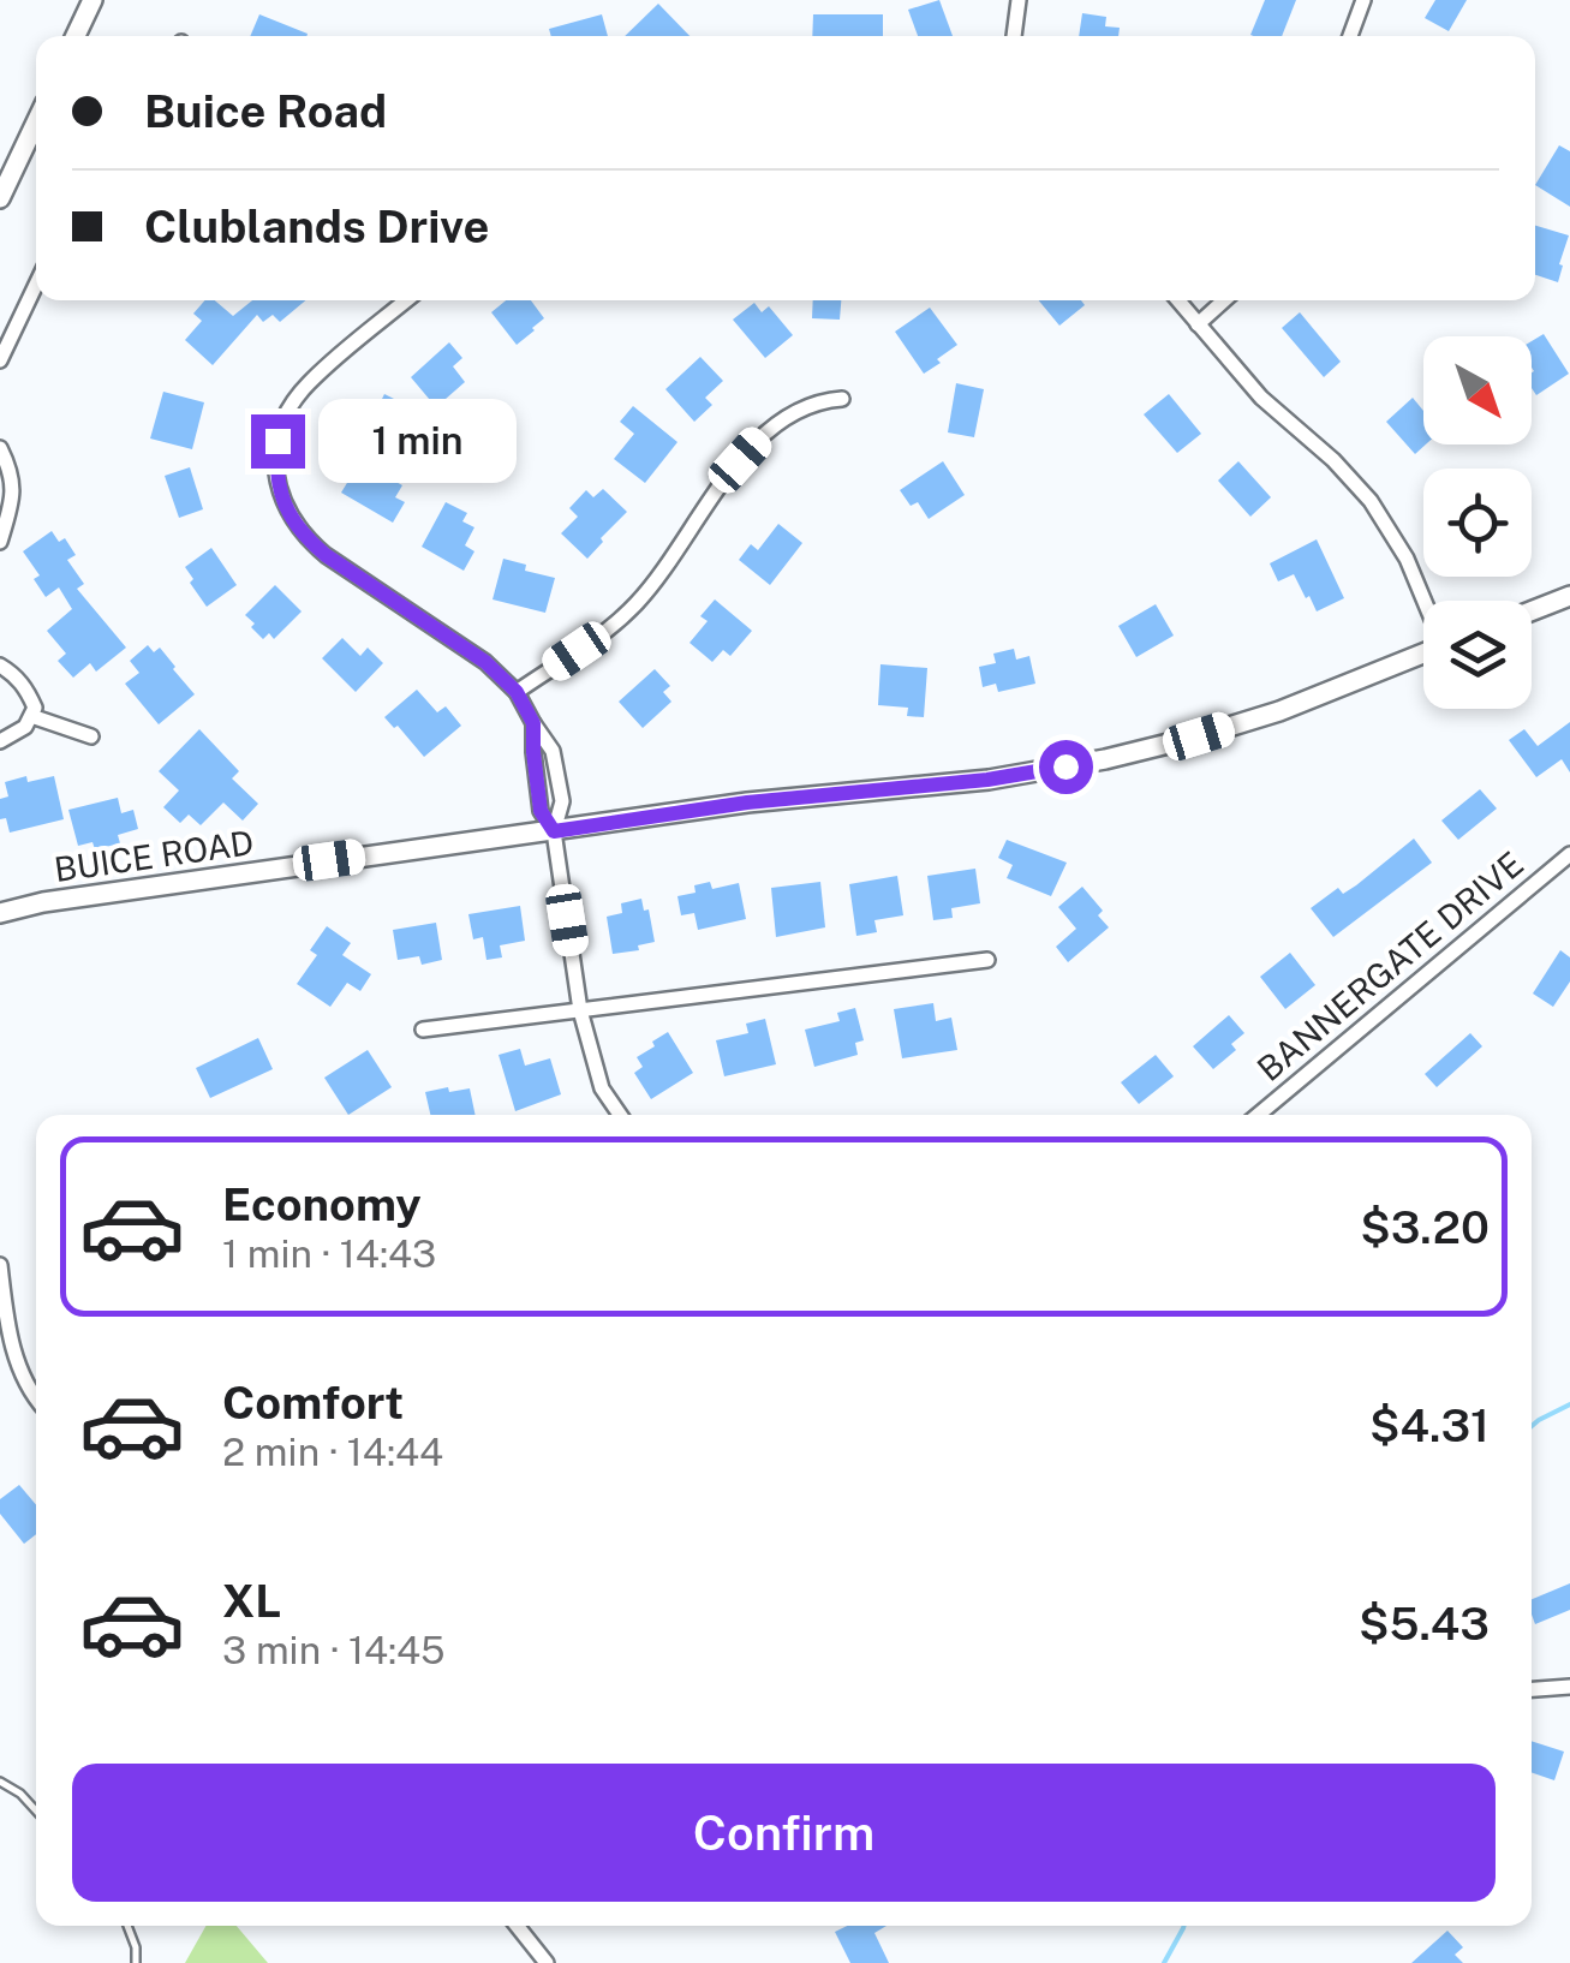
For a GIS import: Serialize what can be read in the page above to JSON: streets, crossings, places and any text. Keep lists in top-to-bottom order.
{
  "streets": {
    "street": ["BUICE ROAD", "BANNERGATE DRIVE"]
  },
  "north": "bottom right",
  "page": {
    "banner": ["Buice Road", "Clublands Drive"],
    "bubble": "1 min",
    "list": [
      {
        "name": "Economy",
        "note": "1 min · 14:43",
        "value": "$3.20"
      },
      {
        "name": "Comfort",
        "note": "2 min · 14:44",
        "value": "$4.31"
      },
      {
        "name": "XL",
        "note": "3 min · 14:45",
        "value": "$5.43"
      }
    ],
    "buttons": "Confirm"
  }
}
